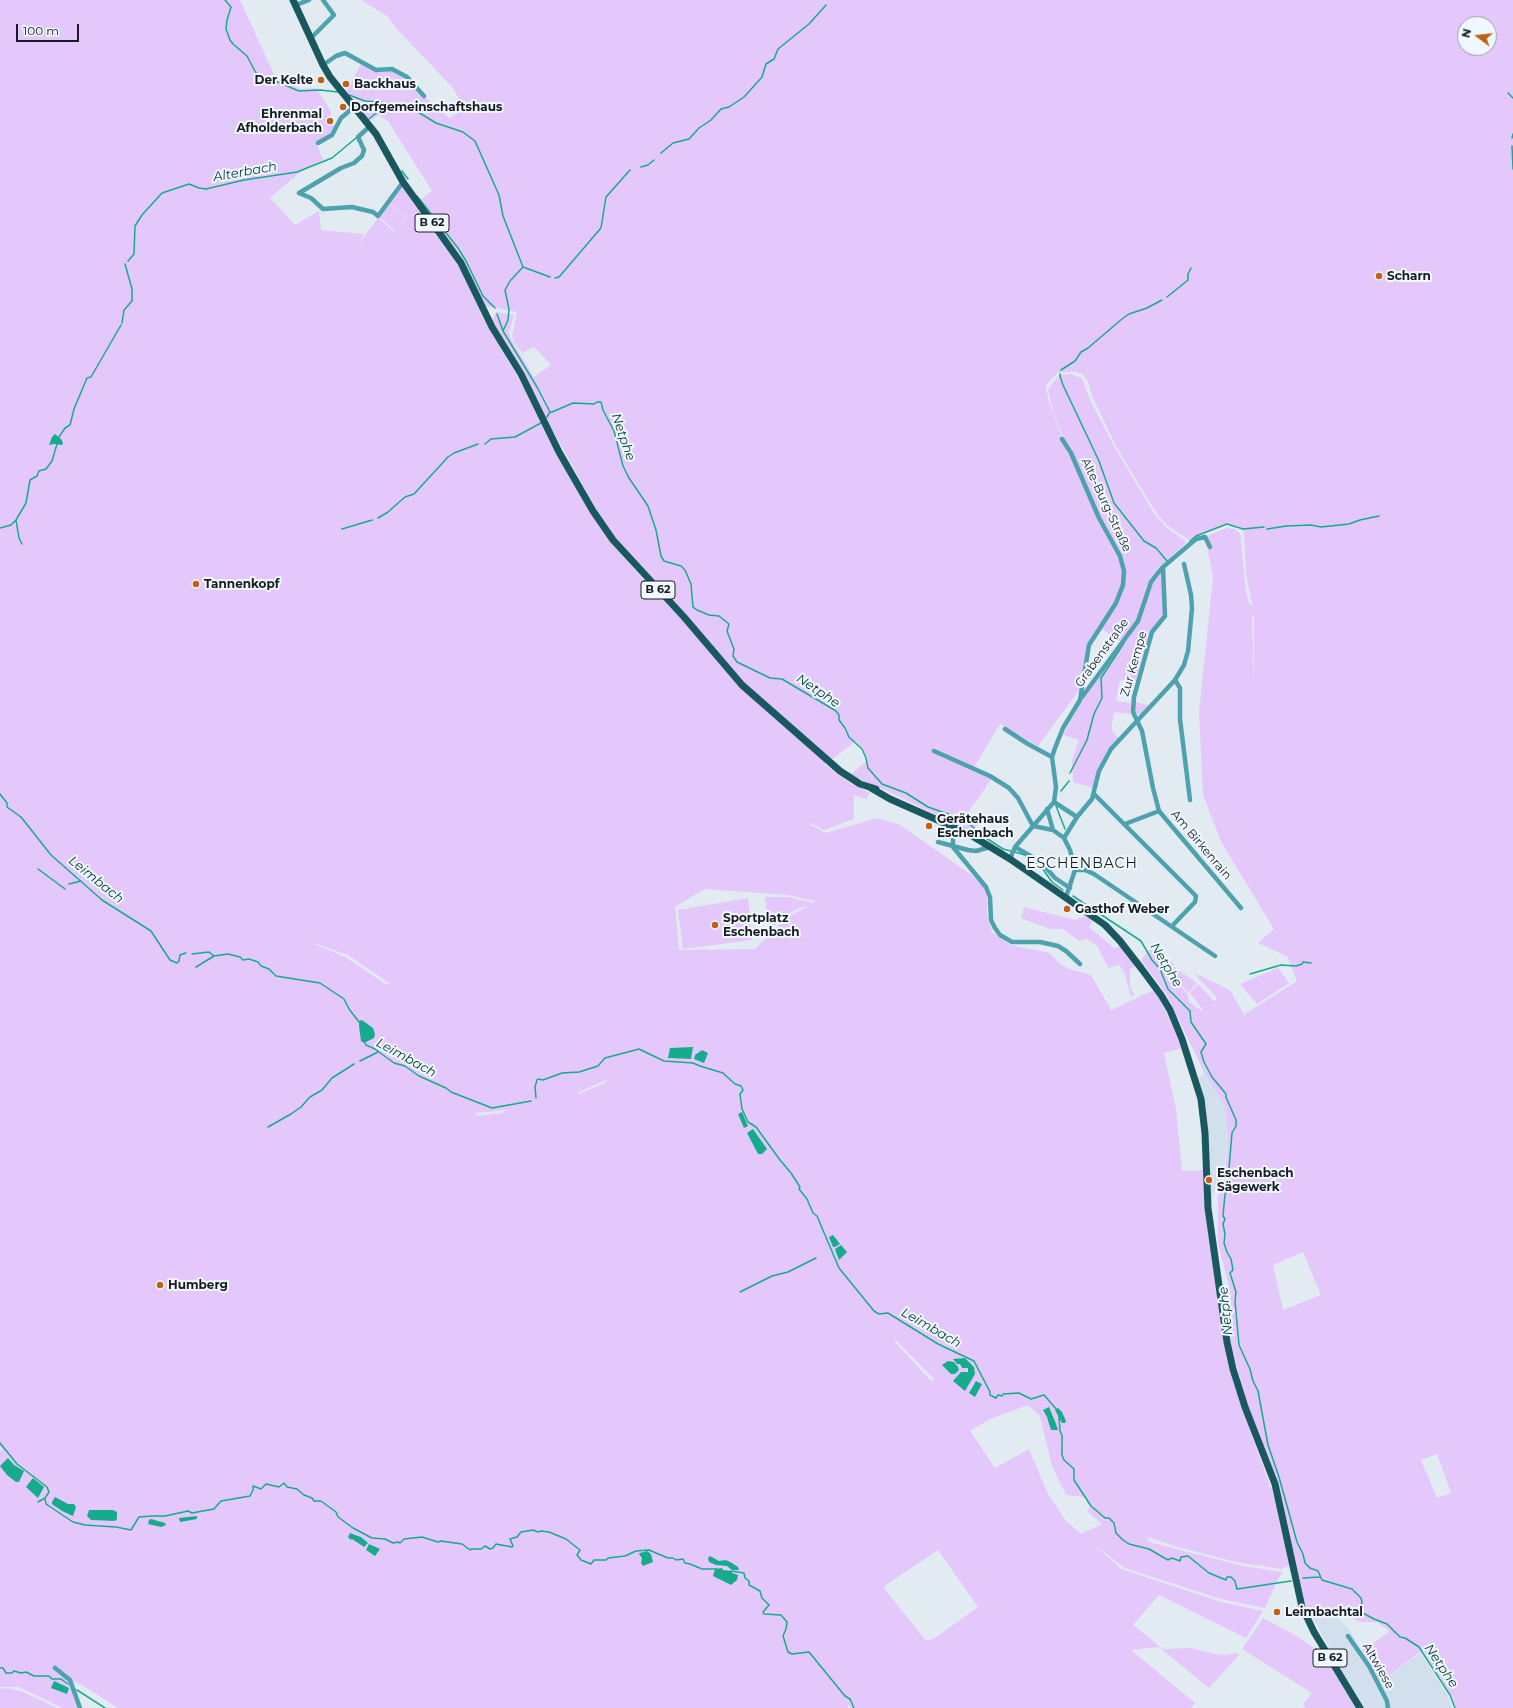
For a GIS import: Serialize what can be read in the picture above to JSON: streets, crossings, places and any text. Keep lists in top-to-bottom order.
{
  "streets": {
    "main road": ["B 62"],
    "street": [
      "Alte-Burg-Straße",
      "Grabenstraße",
      "Zur Kempe",
      "Am Birkenrain",
      "Altwiese"
    ]
  },
  "crossings": [
    ["Alte-Burg-Straße", "Grabenstraße"],
    ["Grabenstraße", "Zur Kempe"],
    ["Zur Kempe", "Am Birkenrain"]
  ],
  "districts": ["ESCHENBACH"],
  "water": ["Alterbach", "Netphe", "Leimbach"],
  "places": [
    "Der Kelte",
    "Backhaus",
    "Dorfgemeinschaftshaus",
    "Ehrenmal Afholderbach",
    "Scharn",
    "Tannenkopf",
    "Gerätehaus Eschenbach",
    "Gasthof Weber",
    "Sportplatz Eschenbach",
    "Eschenbach Sägewerk",
    "Humberg",
    "Leimbachtal"
  ],
  "scale_bar": "100 m",
  "north": "left"
}
